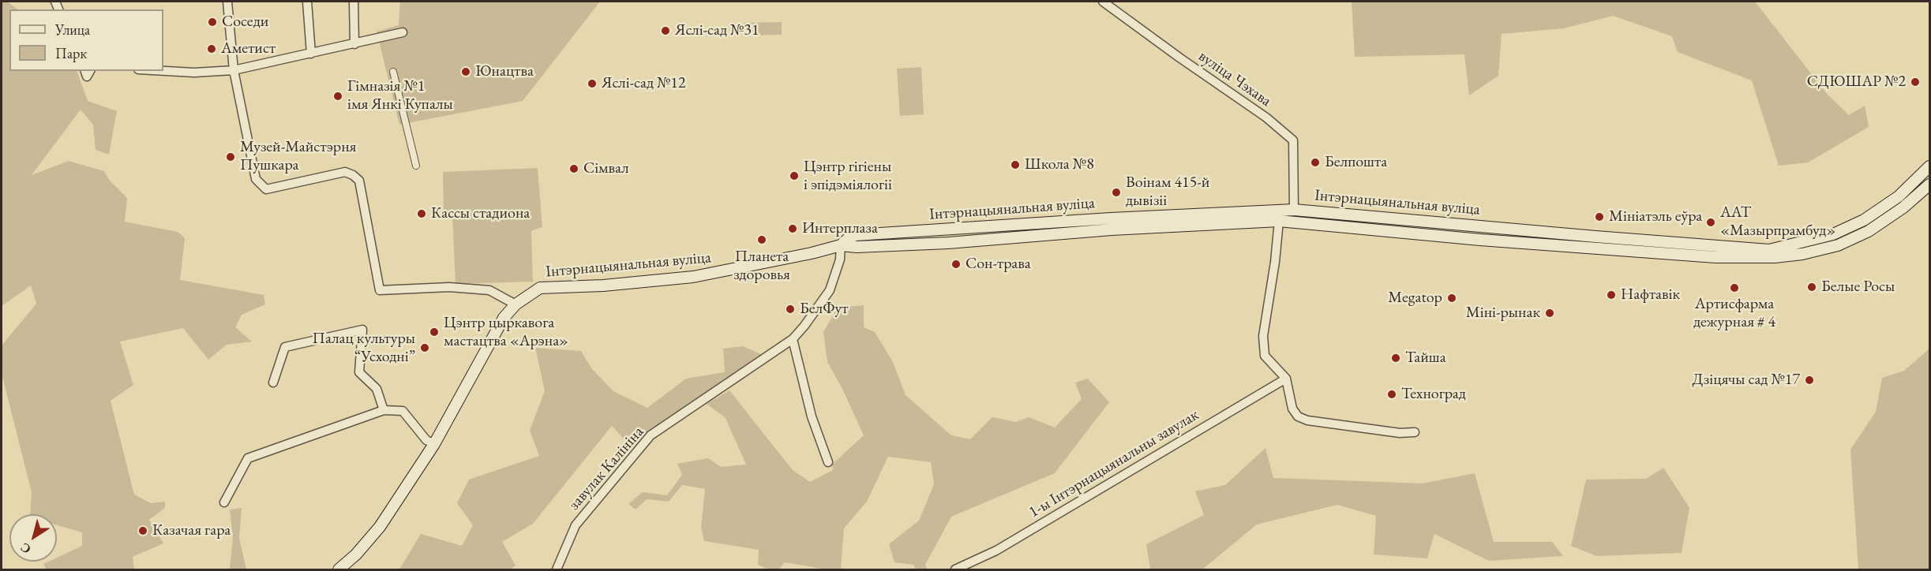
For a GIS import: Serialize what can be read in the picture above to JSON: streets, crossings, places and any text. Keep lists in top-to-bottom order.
{
  "streets": {
    "main road": ["Інтэрнацыянальная вуліца"],
    "street": ["вуліца Чэхава", "1-ы Інтэрнацыянальны завулак", "завулак Калініна"]
  },
  "crossings": [
    ["вуліца Чэхава", "Інтэрнацыянальная вуліца"],
    ["Інтэрнацыянальная вуліца", "завулак Калініна"]
  ],
  "places": [
    "Соседи",
    "Яслі-сад №31",
    "Аметист",
    "Юнацтва",
    "СДЮШАР №2",
    "Яслі-сад №12",
    "Гімназія №1 імя Янкі Купалы",
    "Музей-Майстэрня Пушкара",
    "Белпошта",
    "Школа №8",
    "Сімвал",
    "Цэнтр гігіены і эпідэміялогіі",
    "Воінам 415-й дывізіі",
    "Кассы стадиона",
    "Мініатэль еўра",
    "ААТ «Мазырпрамбуд»",
    "Интерплаза",
    "Планета здоровья",
    "Сон-трава",
    "Белые Росы",
    "Артисфарма дежурная # 4",
    "Нафтавік",
    "Megatop",
    "БелФут",
    "Міні-рынак",
    "Цэнтр цыркавога мастацтва «Арэна»",
    "Палац культуры “Усходні”",
    "Тайша",
    "Дзіцячы сад №17",
    "Техноград",
    "Казачая гара"
  ],
  "legend": ["Улица", "Парк"],
  "north": "bottom left"
}
